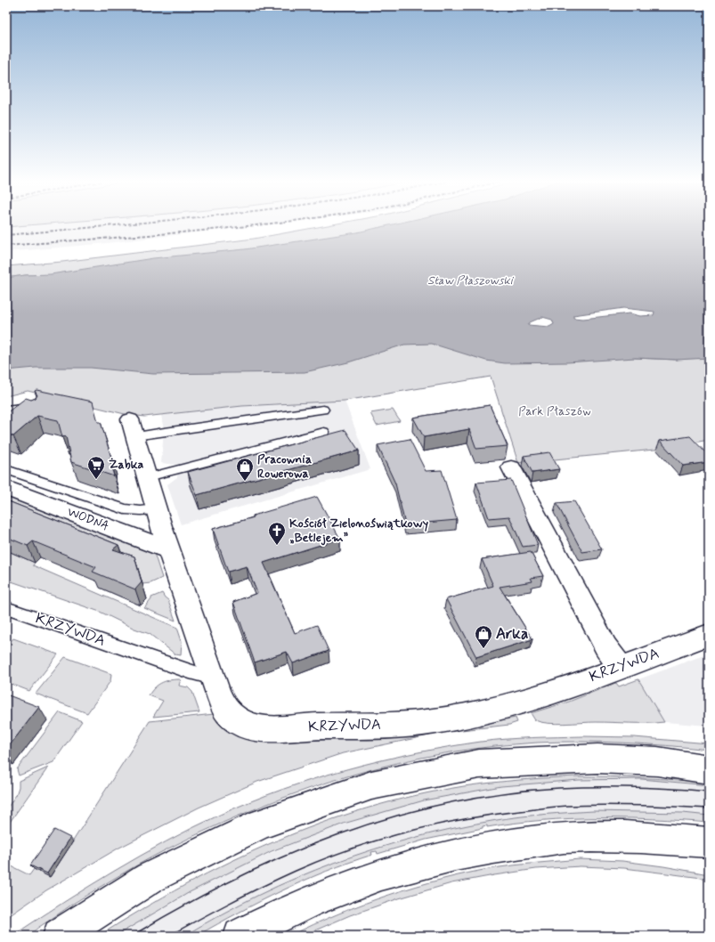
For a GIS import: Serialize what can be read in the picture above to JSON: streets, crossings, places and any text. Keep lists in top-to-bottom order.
{
  "streets": {
    "street": ["WODNA", "KRZYWDA"]
  },
  "water": ["Staw Płaszowski"],
  "parks": ["Park Płaszów"],
  "places": {
    "supermarket": ["Żabka"],
    "shop": ["Pracownia Rowerowa", "Arka"],
    "church": ["Kościół Zielonoświątkowy „Betlejem”"]
  }
}
